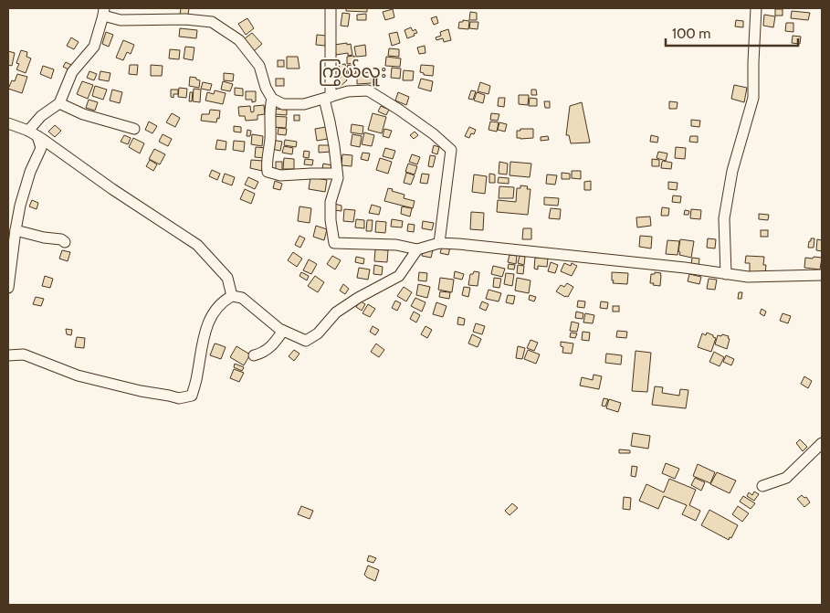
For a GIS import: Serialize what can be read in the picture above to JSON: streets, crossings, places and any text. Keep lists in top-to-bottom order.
{
  "districts": ["ကြွယ်လူး"],
  "scale_bar": "100 m"
}
